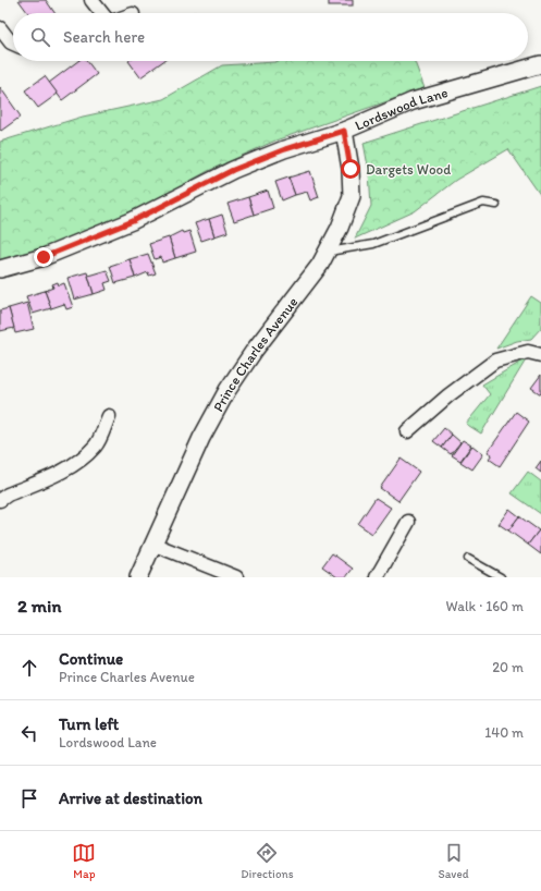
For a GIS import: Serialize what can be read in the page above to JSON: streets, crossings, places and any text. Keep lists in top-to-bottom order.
{
  "streets": {
    "street": ["Lordswood Lane", "Prince Charles Avenue"]
  },
  "crossings": [
    ["Lordswood Lane", "Prince Charles Avenue"]
  ],
  "parks": ["Dargets Wood"],
  "page": {
    "search": "Search here",
    "heading": ["2 min", "Walk · 160 m"],
    "list": [
      ["Continue", "Prince Charles Avenue", "20 m"],
      ["Turn left", "Lordswood Lane", "140 m"],
      "Arrive at destination"
    ],
    "nav": ["Map", "Directions", "Saved"]
  }
}
